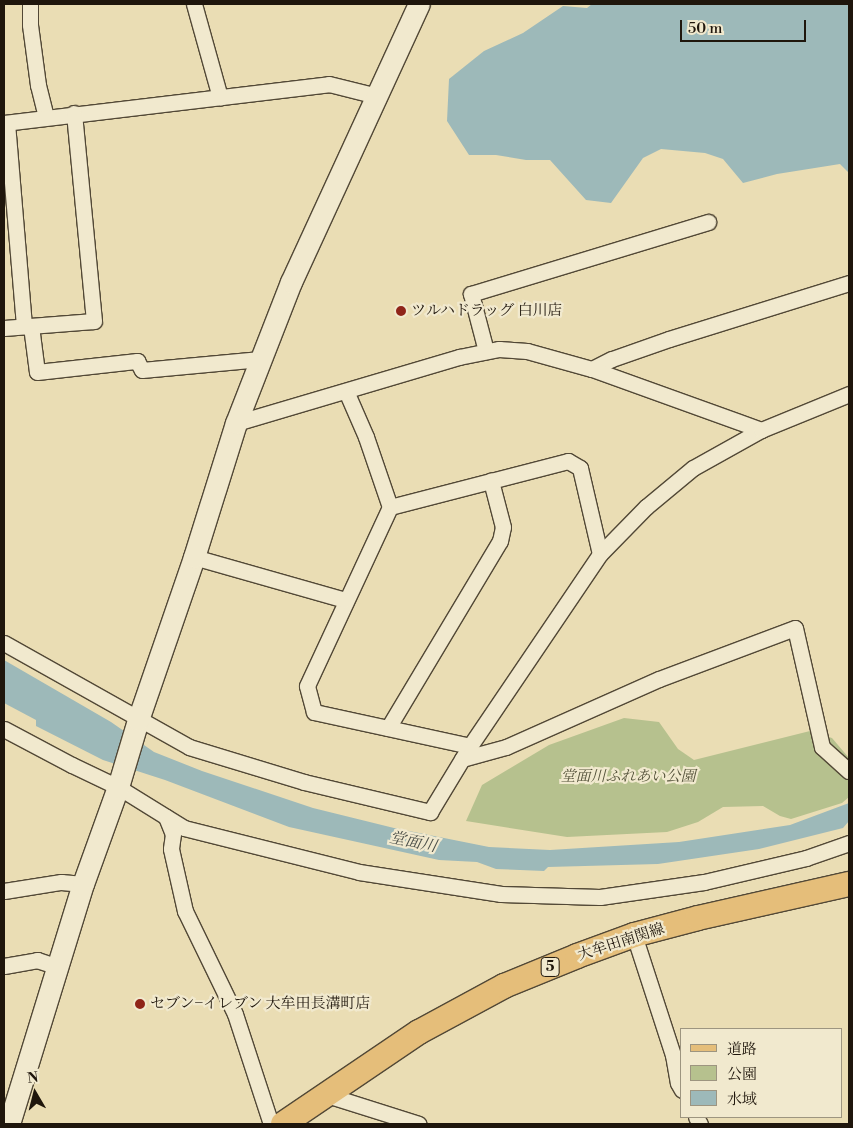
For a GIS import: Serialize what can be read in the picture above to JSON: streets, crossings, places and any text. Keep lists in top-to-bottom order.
{
  "streets": {
    "main road": ["大牟田南関線", "5"]
  },
  "water": ["堂面川"],
  "parks": ["堂面川ふれあい公園"],
  "places": ["ツルハドラッグ 白川店", "セブン−イレブン 大牟田長溝町店"],
  "legend": ["道路", "公園", "水域"],
  "scale_bar": "50 m",
  "north": "top"
}
